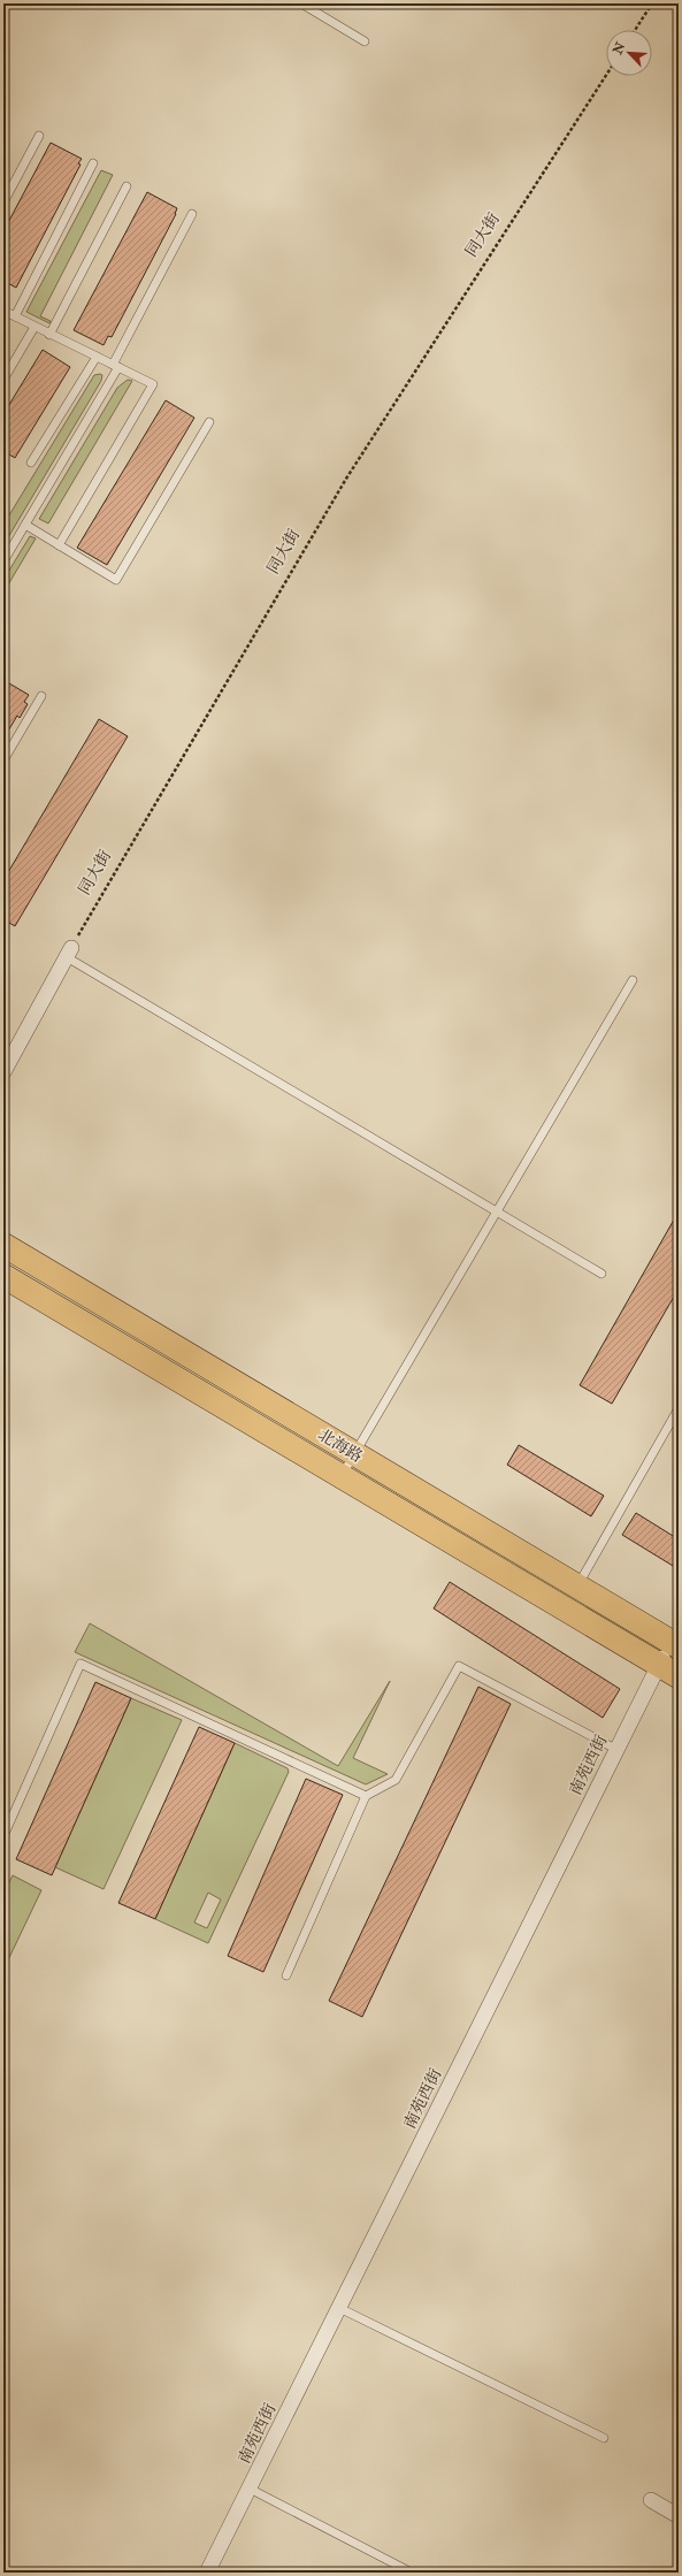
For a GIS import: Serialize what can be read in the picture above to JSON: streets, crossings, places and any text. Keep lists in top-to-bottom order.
{
  "streets": {
    "main road": ["北海路"],
    "street": ["南苑西街"],
    "path": ["同大街"]
  },
  "crossings": [
    ["北海路", "南苑西街"]
  ],
  "north": "top left"
}
